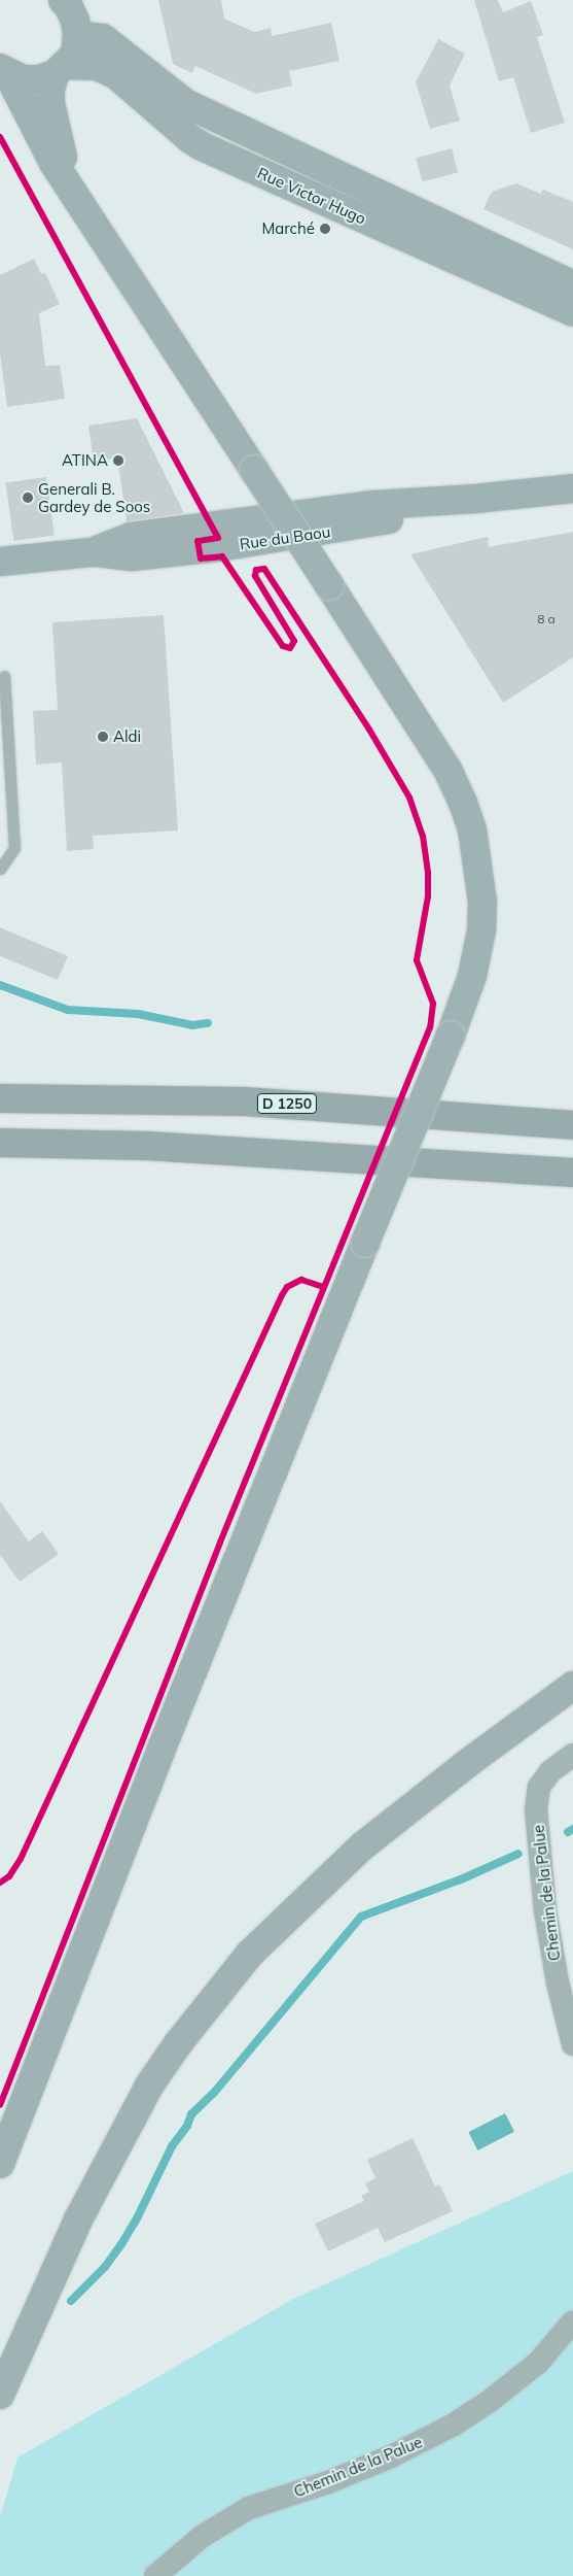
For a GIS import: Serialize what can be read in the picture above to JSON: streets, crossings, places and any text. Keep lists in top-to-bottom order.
{
  "streets": {
    "main road": ["D 1250"],
    "street": ["Rue Victor Hugo", "Rue du Baou", "Chemin de la Palue"]
  },
  "places": [
    "Marché",
    "ATINA",
    "Generali B. Gardey de Soos",
    "Aldi"
  ],
  "house_numbers": ["8 a"]
}
